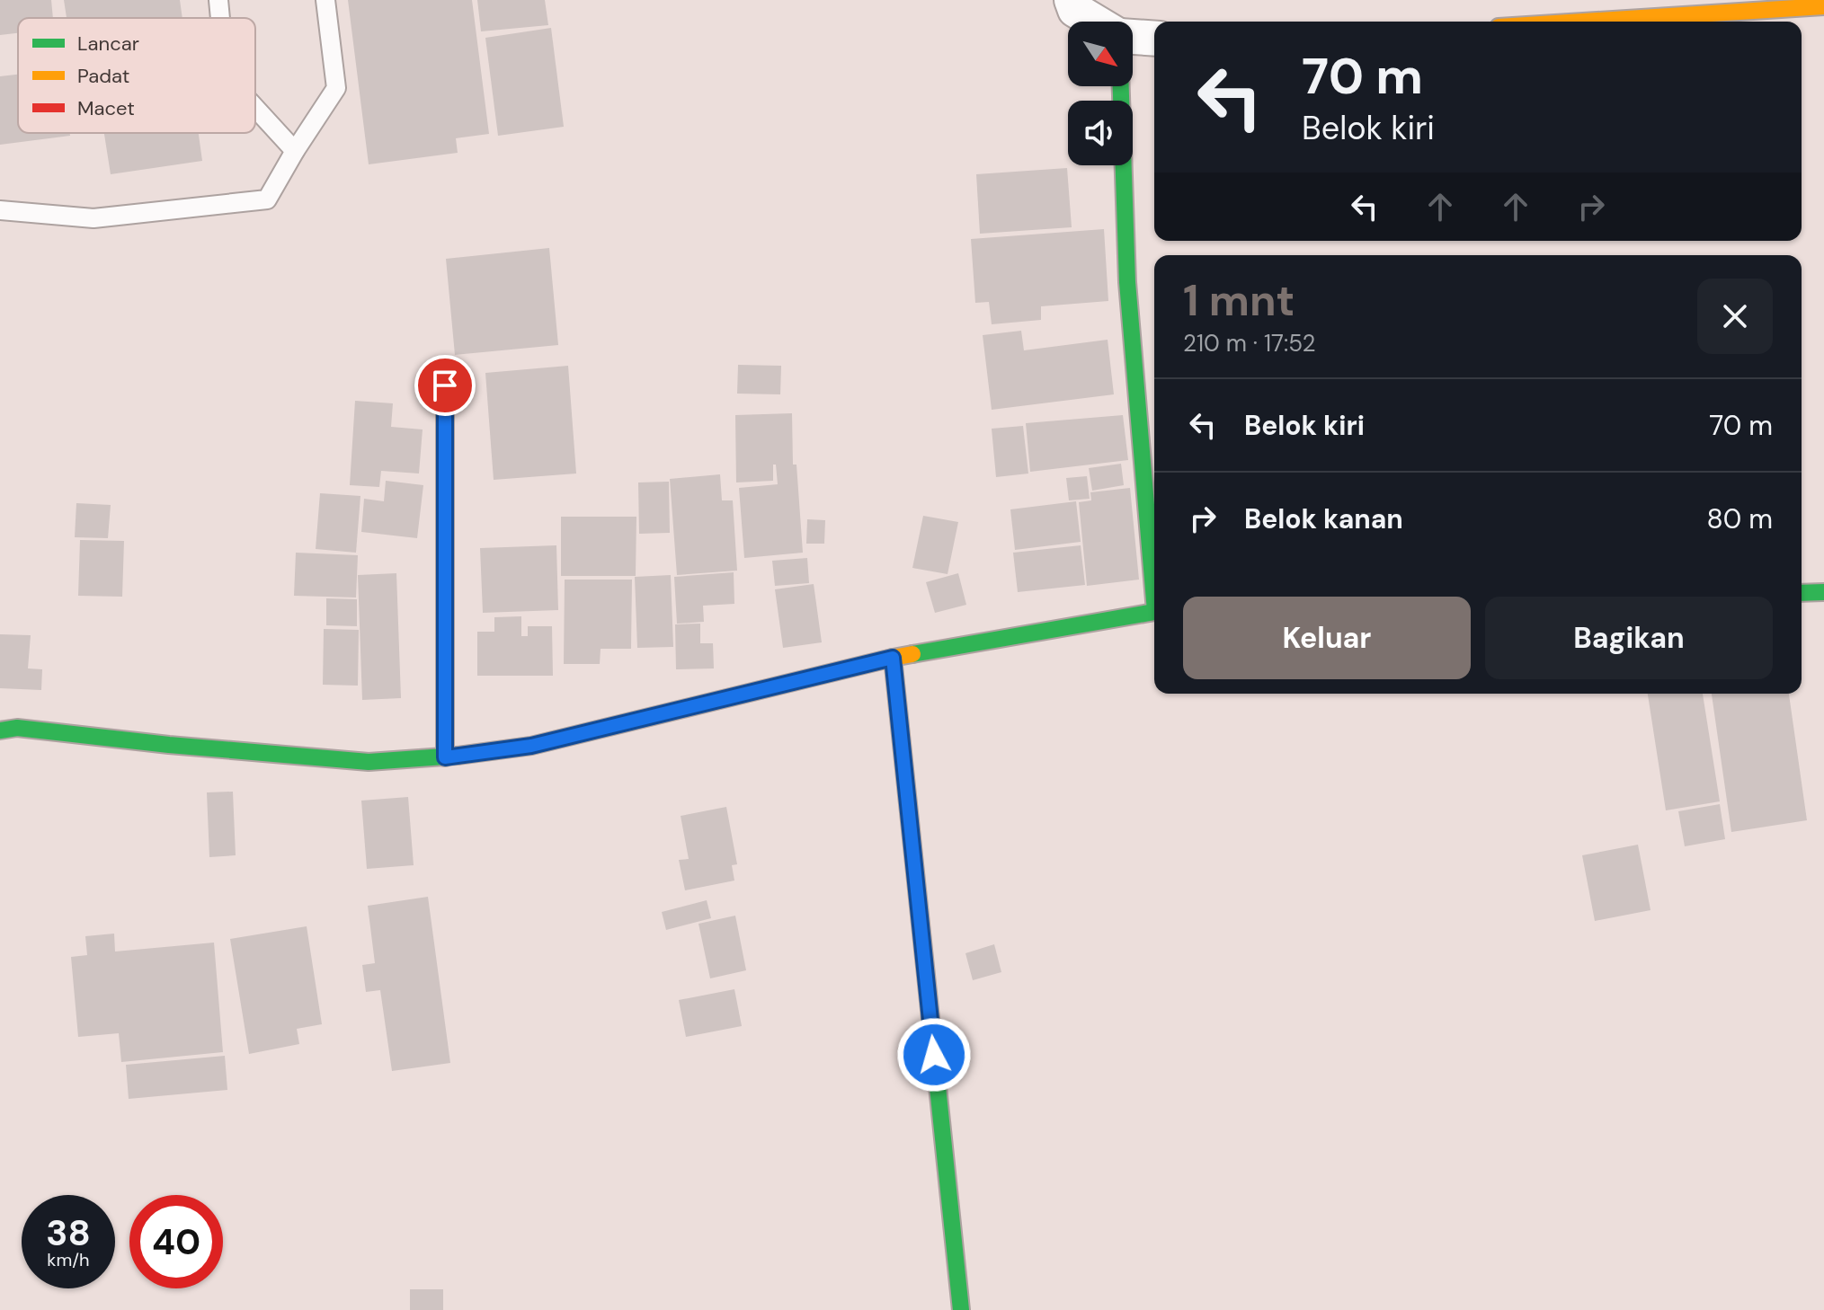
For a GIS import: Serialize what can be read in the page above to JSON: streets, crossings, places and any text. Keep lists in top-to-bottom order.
{
  "legend": ["Lancar", "Padat", "Macet"],
  "north": "bottom right",
  "page": {
    "turn": ["70 m", "Belok kiri"],
    "heading": ["1 mnt", "210 m · 17:52"],
    "list": [
      {
        "name": "Belok kiri",
        "value": "70 m"
      },
      {
        "name": "Belok kanan",
        "value": "80 m"
      }
    ],
    "buttons": ["Keluar", "Bagikan"],
    "speed": "38 km/h",
    "limit": "40"
  }
}
